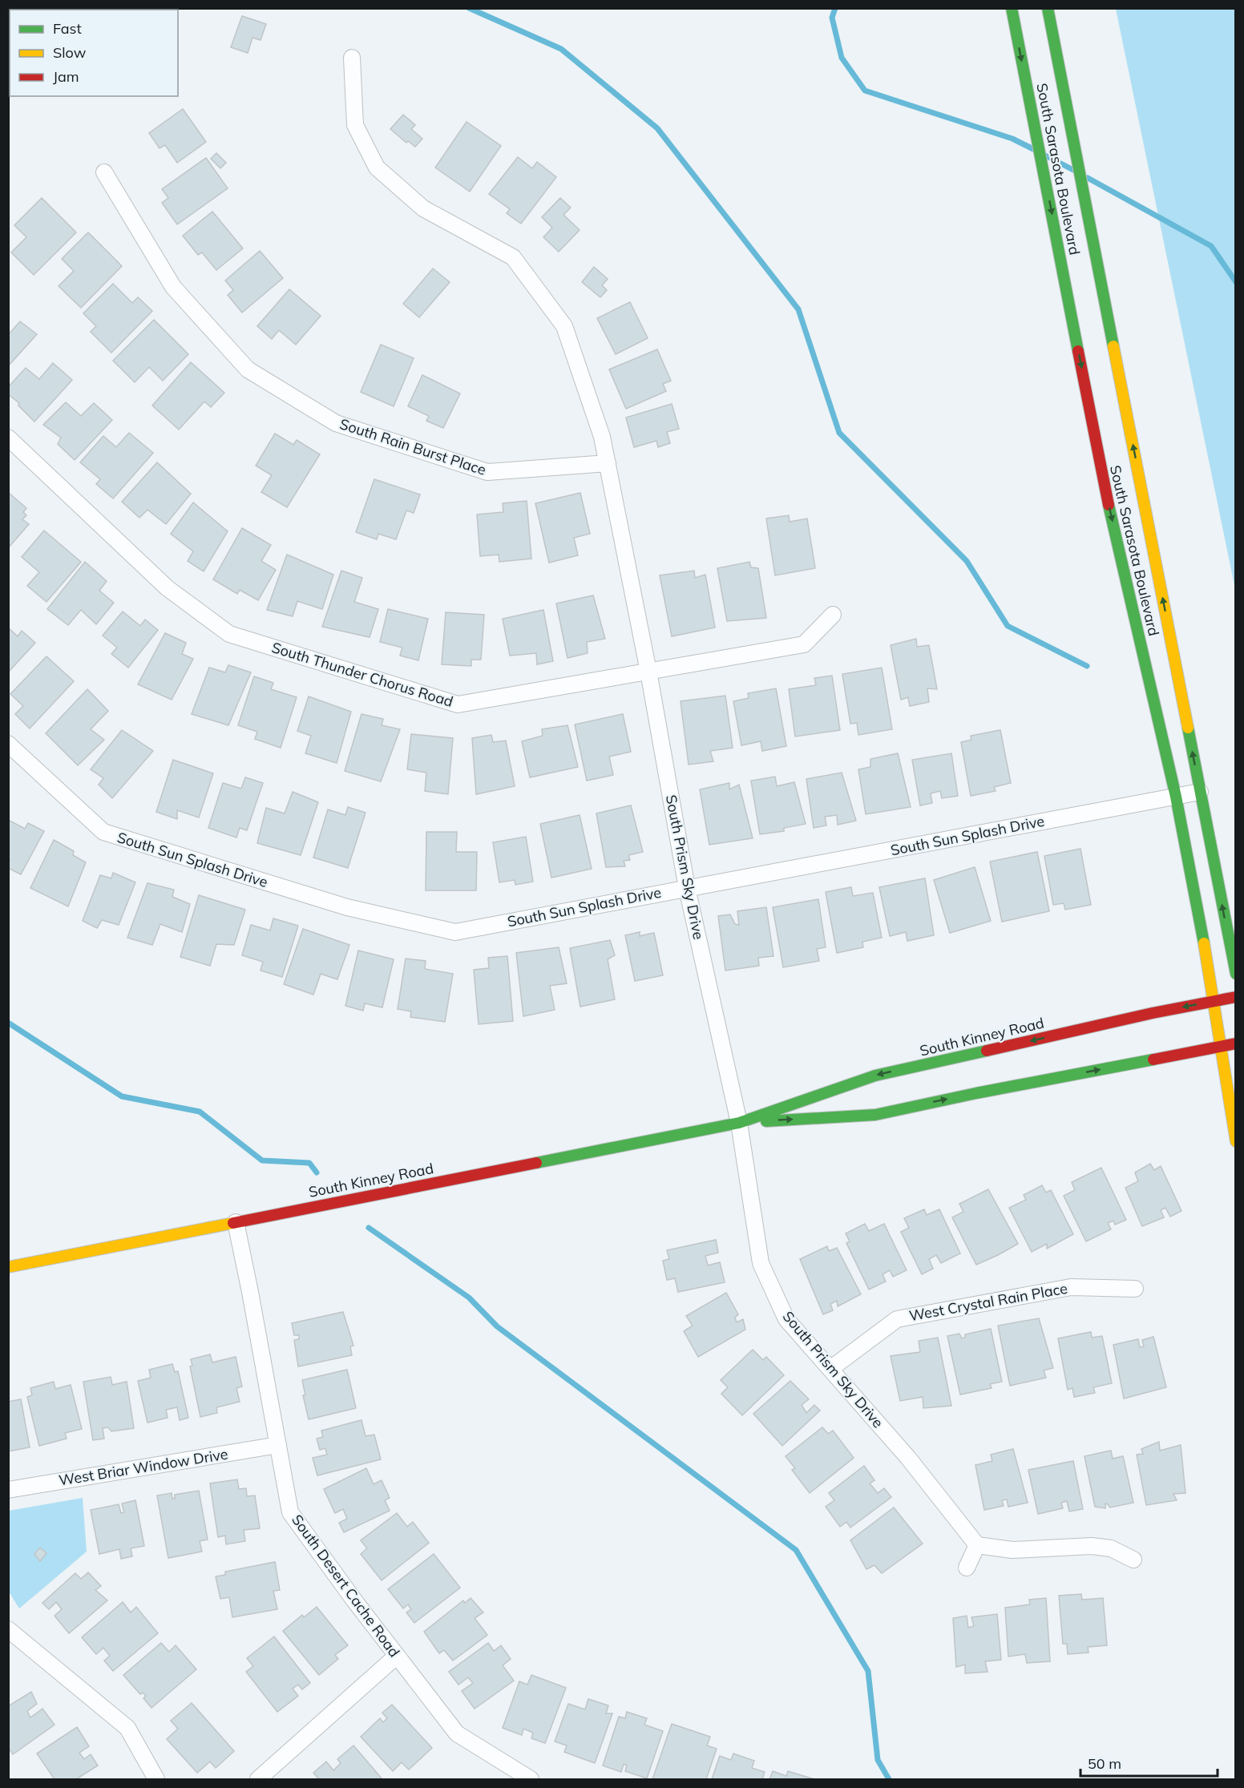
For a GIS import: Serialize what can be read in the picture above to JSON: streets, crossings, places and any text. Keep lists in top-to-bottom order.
{
  "streets": {
    "street": [
      "South Sarasota Boulevard",
      "South Rain Burst Place",
      "South Thunder Chorus Road",
      "South Sun Splash Drive",
      "South Prism Sky Drive",
      "South Kinney Road",
      "West Crystal Rain Place",
      "West Briar Window Drive",
      "South Desert Cache Road"
    ]
  },
  "crossings": [
    ["South Sarasota Boulevard", "South Sun Splash Drive"],
    ["South Sarasota Boulevard", "South Kinney Road"],
    ["South Rain Burst Place", "South Prism Sky Drive"],
    ["South Thunder Chorus Road", "South Prism Sky Drive"],
    ["South Sun Splash Drive", "South Prism Sky Drive"],
    ["South Prism Sky Drive", "South Kinney Road"],
    ["South Prism Sky Drive", "West Crystal Rain Place"],
    ["South Kinney Road", "South Desert Cache Road"],
    ["West Briar Window Drive", "South Desert Cache Road"]
  ],
  "legend": ["Fast", "Slow", "Jam"],
  "scale_bar": "50 m"
}
